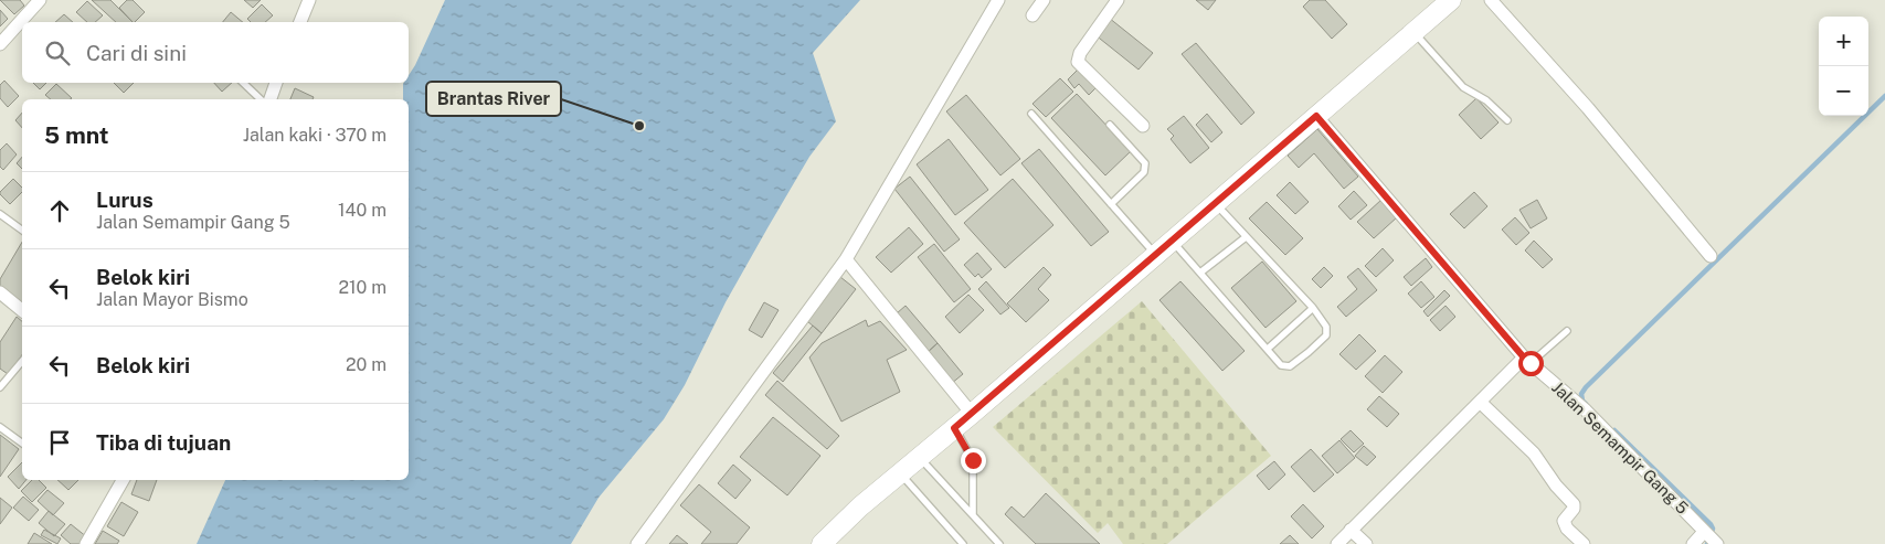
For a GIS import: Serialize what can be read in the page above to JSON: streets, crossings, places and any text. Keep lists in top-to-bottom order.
{
  "streets": {
    "street": ["Jalan Semampir Gang 5"]
  },
  "places": ["Brantas River"],
  "page": {
    "map_buttons": ["+", "−"],
    "search": "Cari di sini",
    "heading": ["5 mnt", "Jalan kaki · 370 m"],
    "list": [
      ["Lurus", "Jalan Semampir Gang 5", "140 m"],
      ["Belok kiri", "Jalan Mayor Bismo", "210 m"],
      ["Belok kiri", "20 m"],
      "Tiba di tujuan"
    ]
  }
}
